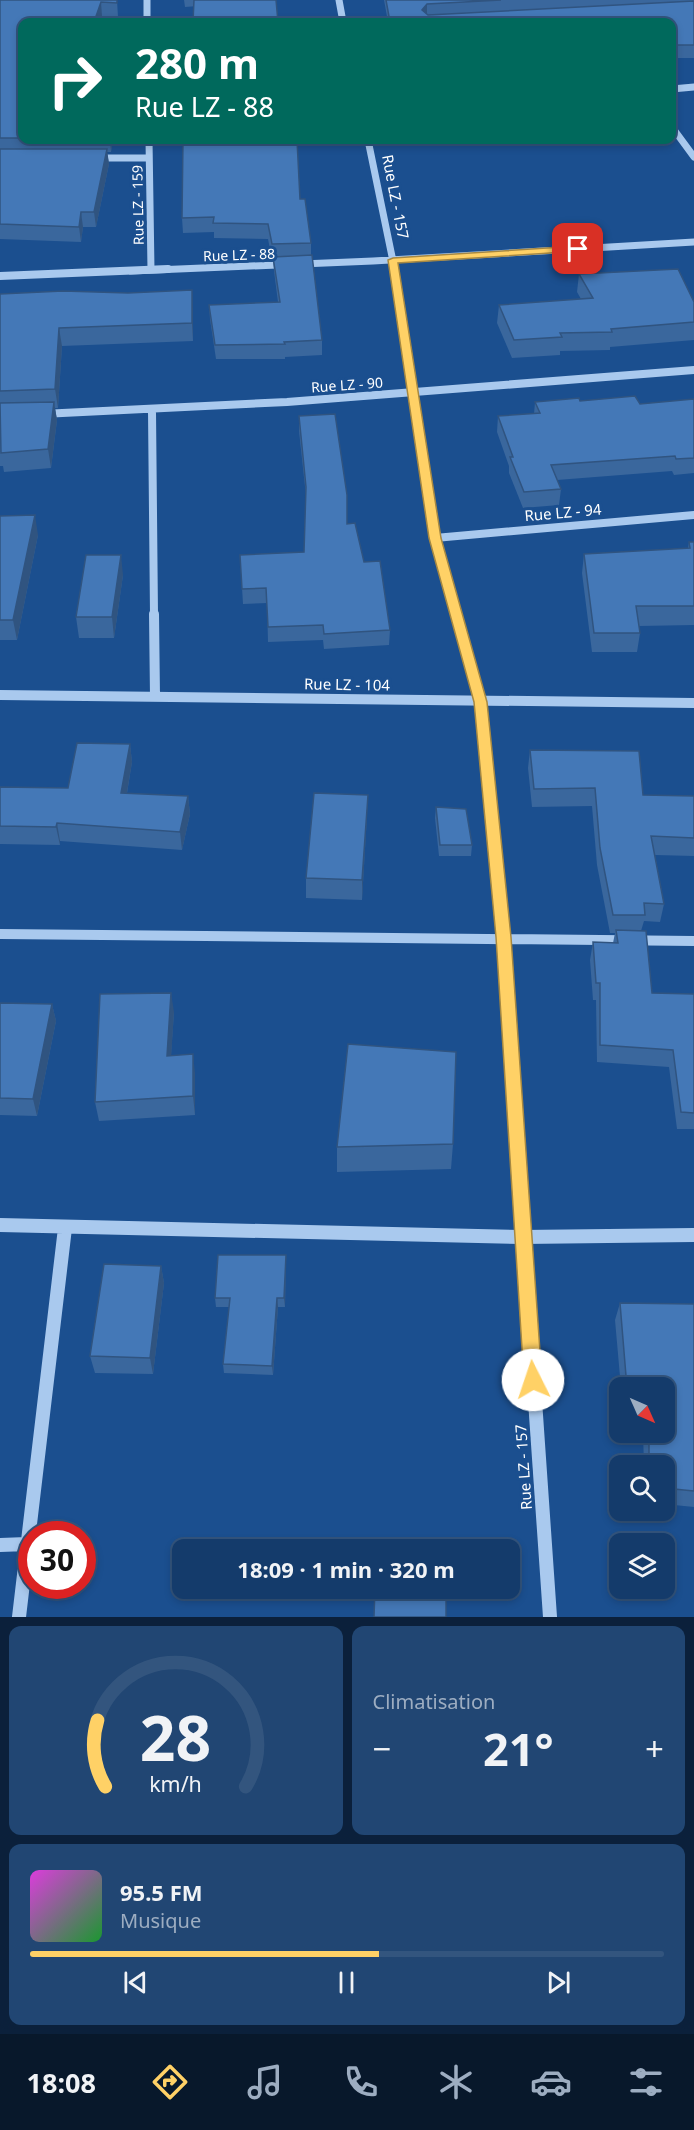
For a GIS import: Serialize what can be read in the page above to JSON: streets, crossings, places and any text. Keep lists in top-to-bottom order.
{
  "streets": {
    "street": [
      "Rue LZ - 157",
      "Rue LZ - 159",
      "Rue LZ - 88",
      "Rue LZ - 90",
      "Rue LZ - 94",
      "Rue LZ - 104"
    ]
  },
  "crossings": [
    ["Rue LZ - 157", "Rue LZ - 88"],
    ["Rue LZ - 157", "Rue LZ - 90"],
    ["Rue LZ - 157", "Rue LZ - 94"],
    ["Rue LZ - 157", "Rue LZ - 104"],
    ["Rue LZ - 159", "Rue LZ - 88"]
  ],
  "north": "bottom right",
  "page": {
    "turn": ["280 m", "Rue LZ - 88"],
    "limit": "30",
    "trip": "18:09 · 1 min · 320 m",
    "tile": "Climatisation",
    "heat": ["−", "21°", "+"],
    "song": ["95.5 FM", "Musique"],
    "tabs": "18:08",
    "gauge": ["28", "km/h"]
  }
}
